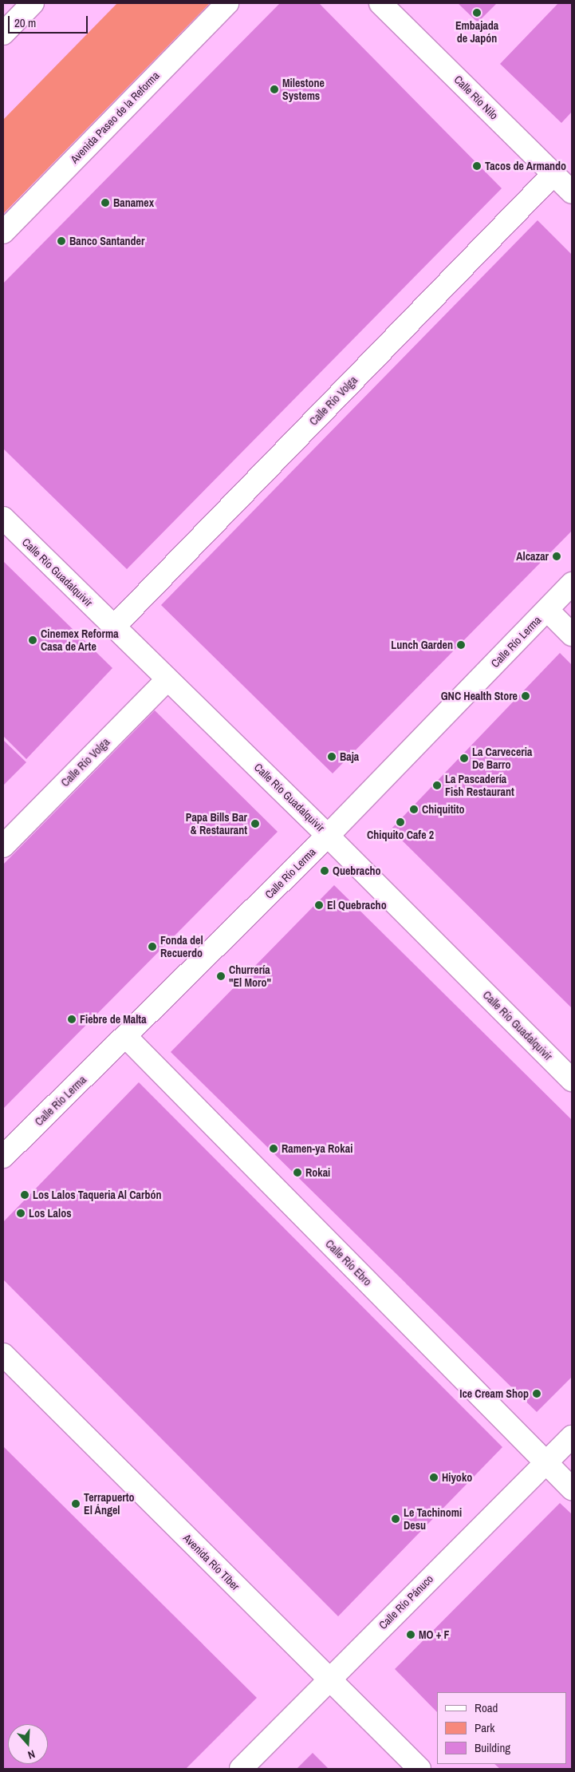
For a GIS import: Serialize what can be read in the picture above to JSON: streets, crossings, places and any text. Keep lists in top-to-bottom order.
{
  "streets": {
    "street": [
      "Calle Río Nilo",
      "Avenida Paseo de la Reforma",
      "Calle Río Volga",
      "Calle Río Guadalquivir",
      "Calle Río Lerma",
      "Calle Río Ebro",
      "Avenida Río Tíber",
      "Calle Río Pánuco"
    ]
  },
  "crossings": [
    ["Calle Río Nilo", "Calle Río Volga"],
    ["Calle Río Volga", "Calle Río Guadalquivir"],
    ["Calle Río Guadalquivir", "Calle Río Lerma"],
    ["Calle Río Lerma", "Calle Río Ebro"],
    ["Calle Río Ebro", "Calle Río Pánuco"],
    ["Avenida Río Tíber", "Calle Río Pánuco"]
  ],
  "places": [
    "Embajada de Japón",
    "Milestone Systems",
    "Tacos de Armando",
    "Banamex",
    "Banco Santander",
    "Alcazar",
    "Cinemex Reforma Casa de Arte",
    "Lunch Garden",
    "GNC Health Store",
    "Baja",
    "La Carveceria De Barro",
    "La Pascadería Fish Restaurant",
    "Chiquitito",
    "Chiquito Cafe 2",
    "Papa Bills Bar & Restaurant",
    "Quebracho",
    "El Quebracho",
    "Fonda del Recuerdo",
    "Churrería \"El Moro\"",
    "Fiebre de Malta",
    "Ramen-ya Rokai",
    "Rokai",
    "Los Lalos Taqueria Al Carbón",
    "Los Lalos",
    "Ice Cream Shop",
    "Hiyoko",
    "Terrapuerto El Ángel",
    "Le Tachinomi Desu",
    "MO + F"
  ],
  "legend": ["Road", "Park", "Building"],
  "scale_bar": "20 m",
  "north": "bottom"
}
